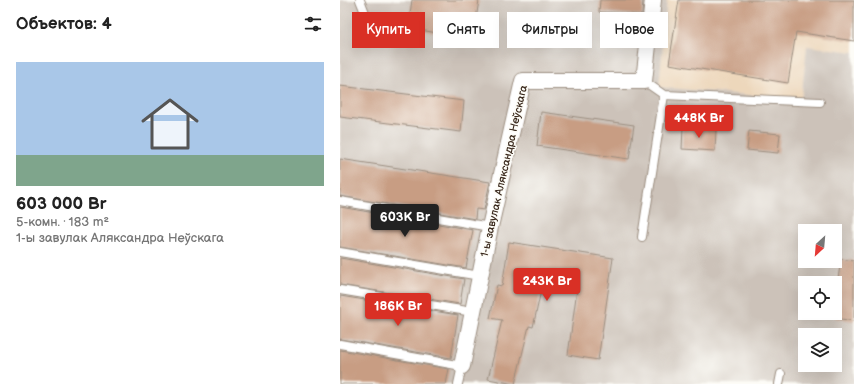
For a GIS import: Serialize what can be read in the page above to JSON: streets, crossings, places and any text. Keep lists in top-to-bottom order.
{
  "streets": {
    "street": ["1-ы завулак Аляксандра Неўскага"]
  },
  "north": "bottom left",
  "page": {
    "heading": "Объектов: 4",
    "chip": [
      "Купить",
      "Снять",
      "Фильтры",
      "Новое"
    ],
    "list": [
      {
        "name": "603 000 Br",
        "note": "5-комн. · 183 m² · 1-ы завулак Аляксандра Неўскага"
      }
    ],
    "price": [
      "448K Br",
      "603K Br",
      "243K Br",
      "186K Br"
    ]
  }
}
